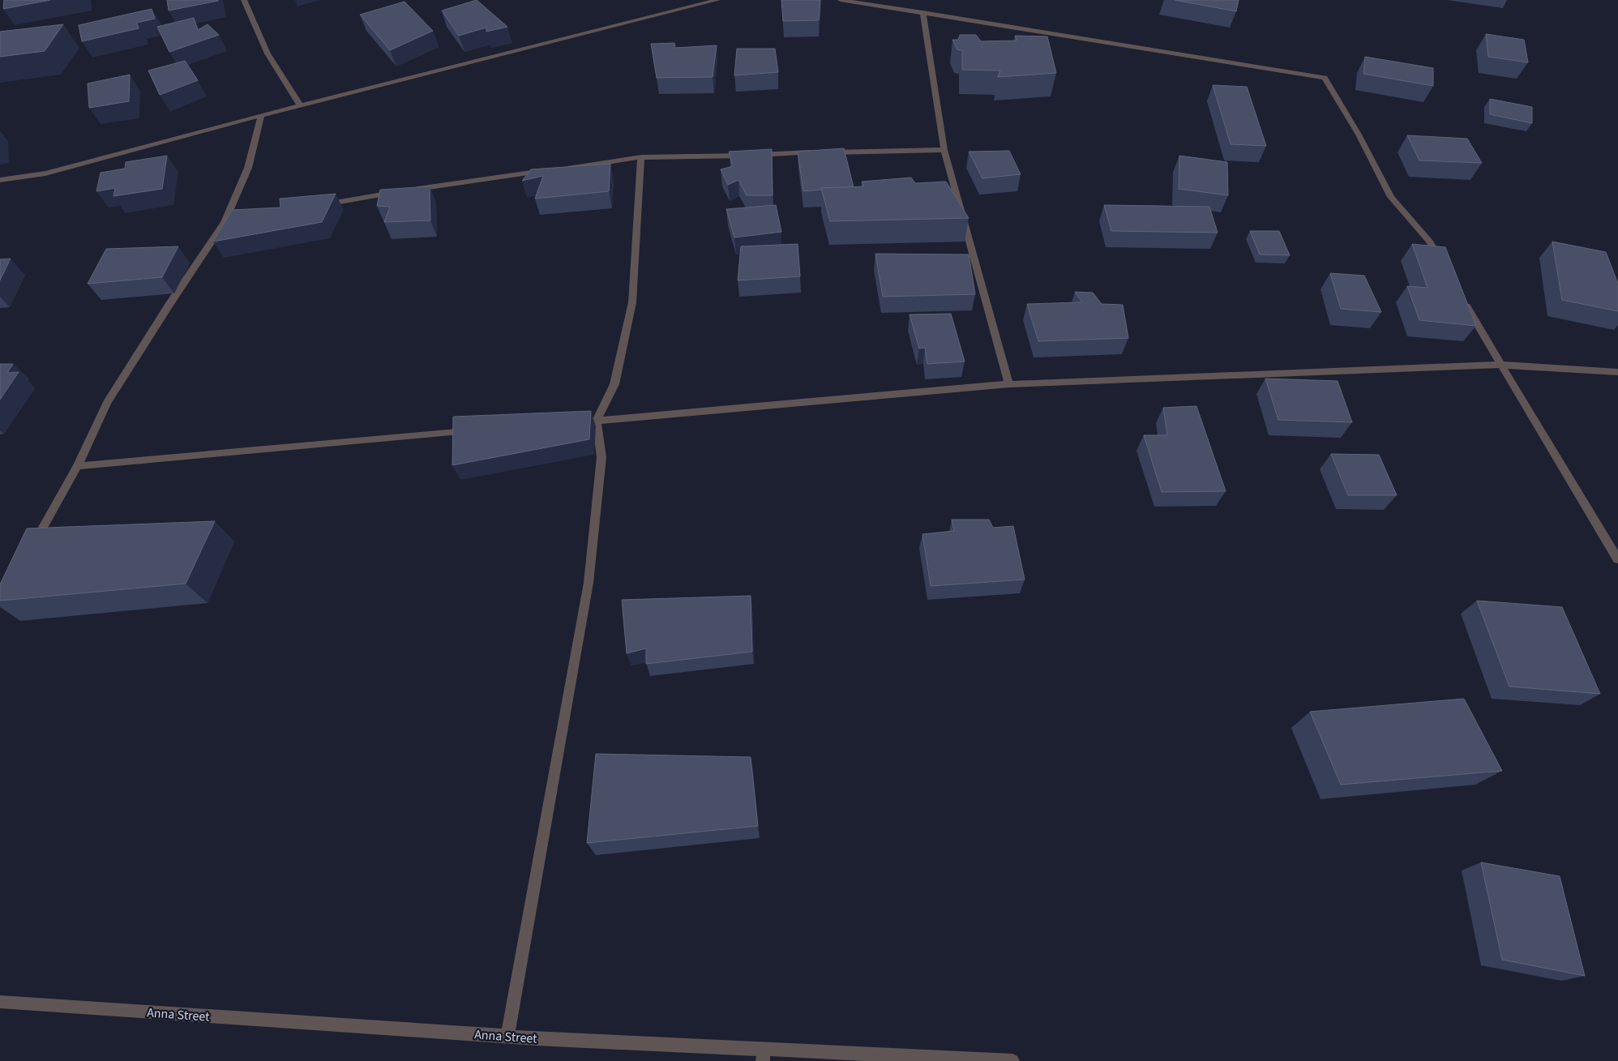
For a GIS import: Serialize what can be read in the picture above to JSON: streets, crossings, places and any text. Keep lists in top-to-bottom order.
{
  "streets": {
    "street": ["Anna Street"]
  }
}
